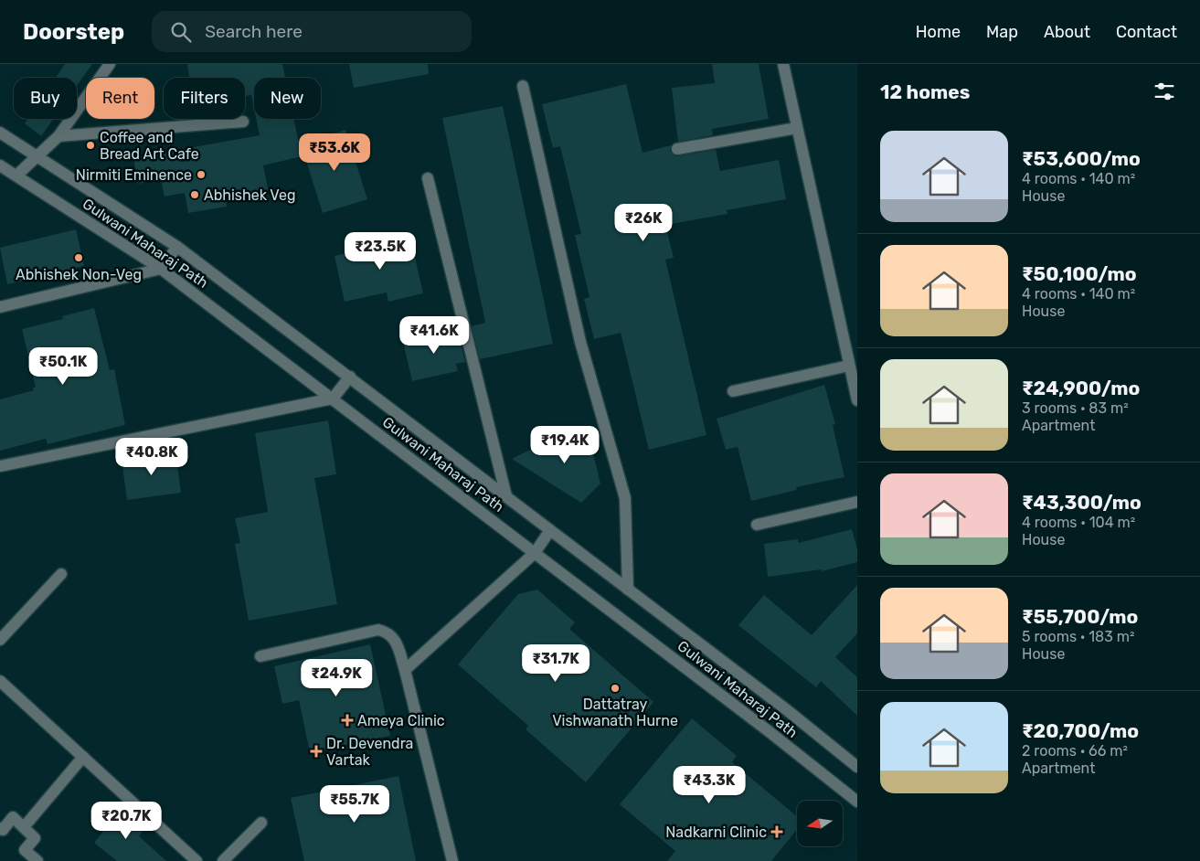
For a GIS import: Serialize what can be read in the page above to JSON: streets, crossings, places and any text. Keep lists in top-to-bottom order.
{
  "streets": {
    "street": ["Gulwani Maharaj Path"]
  },
  "places": {
    "other": [
      "Coffee and Bread Art Cafe",
      "Nirmiti Eminence",
      "Abhishek Veg",
      "Abhishek Non-Veg",
      "Dattatray Vishwanath Hurne"
    ],
    "health": ["Ameya Clinic", "Dr. Devendra Vartak", "Nadkarni Clinic"]
  },
  "north": "left",
  "page": {
    "header": "Doorstep",
    "search": "Search here",
    "nav": [
      "Home",
      "Map",
      "About",
      "Contact"
    ],
    "heading": "12 homes",
    "chip": [
      "Buy",
      "Rent",
      "Filters",
      "New"
    ],
    "list": [
      {
        "name": "₹53,600/mo",
        "note": "4 rooms · 140 m² · House"
      },
      {
        "name": "₹50,100/mo",
        "note": "4 rooms · 140 m² · House"
      },
      {
        "name": "₹24,900/mo",
        "note": "3 rooms · 83 m² · Apartment"
      },
      {
        "name": "₹43,300/mo",
        "note": "4 rooms · 104 m² · House"
      },
      {
        "name": "₹55,700/mo",
        "note": "5 rooms · 183 m² · House"
      },
      {
        "name": "₹20,700/mo",
        "note": "2 rooms · 66 m² · Apartment"
      }
    ],
    "price": [
      "₹53.6K",
      "₹26K",
      "₹23.5K",
      "₹41.6K",
      "₹50.1K",
      "₹19.4K",
      "₹40.8K",
      "₹31.7K",
      "₹24.9K",
      "₹43.3K",
      "₹55.7K",
      "₹20.7K"
    ]
  }
}
